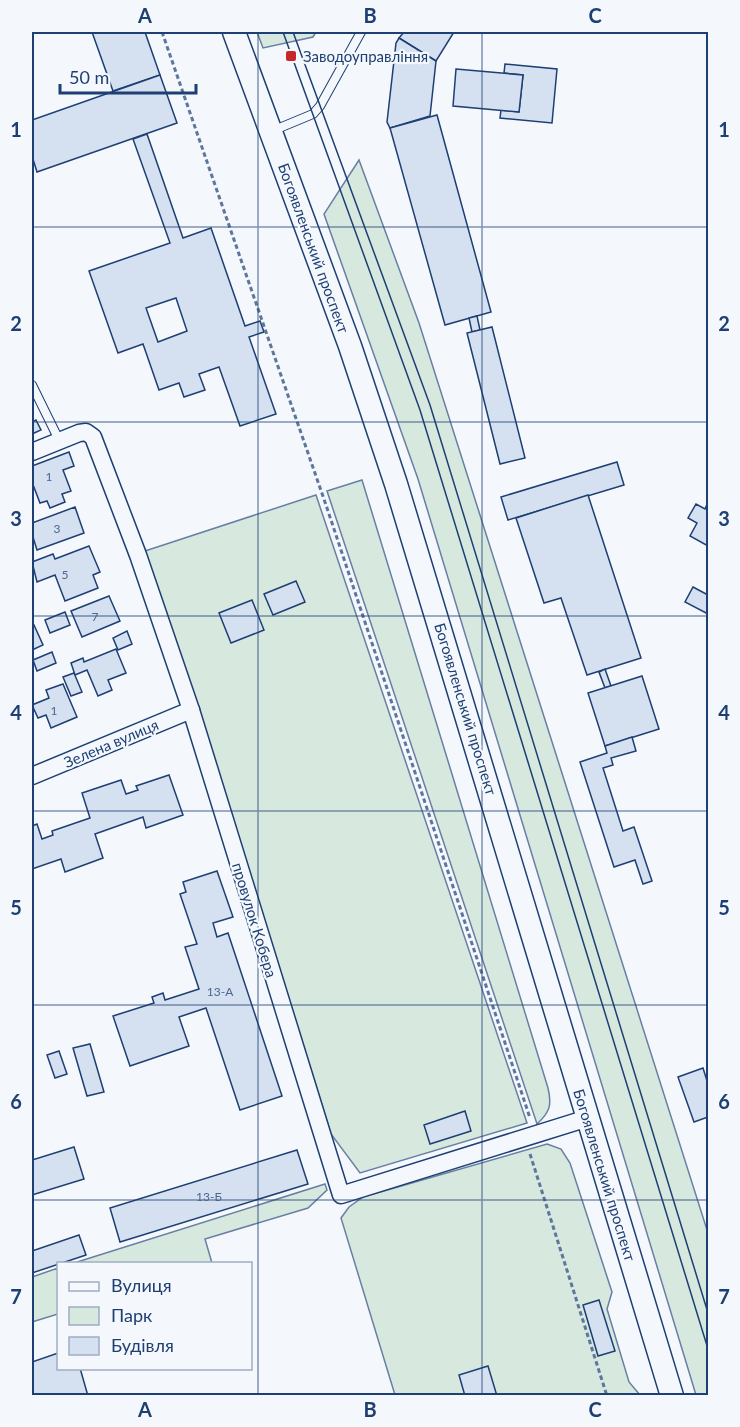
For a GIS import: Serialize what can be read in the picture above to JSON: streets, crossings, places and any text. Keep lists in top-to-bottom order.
{
  "streets": {
    "main road": ["Богоявленський проспект"],
    "street": ["Зелена вулиця", "провулок Кобера"]
  },
  "crossings": [
    ["Богоявленський проспект", "провулок Кобера"],
    ["Зелена вулиця", "провулок Кобера"]
  ],
  "places": {
    "transit": ["Заводоуправління"]
  },
  "house_numbers": [
    "1",
    "3",
    "5",
    "7",
    "1",
    "13-А",
    "13-Б"
  ],
  "legend": ["Вулиця", "Парк", "Будівля"],
  "scale_bar": "50 m",
  "grid": {
    "columns": ["A", "B", "C"],
    "rows": [
      "1",
      "2",
      "3",
      "4",
      "5",
      "6",
      "7"
    ]
  }
}
